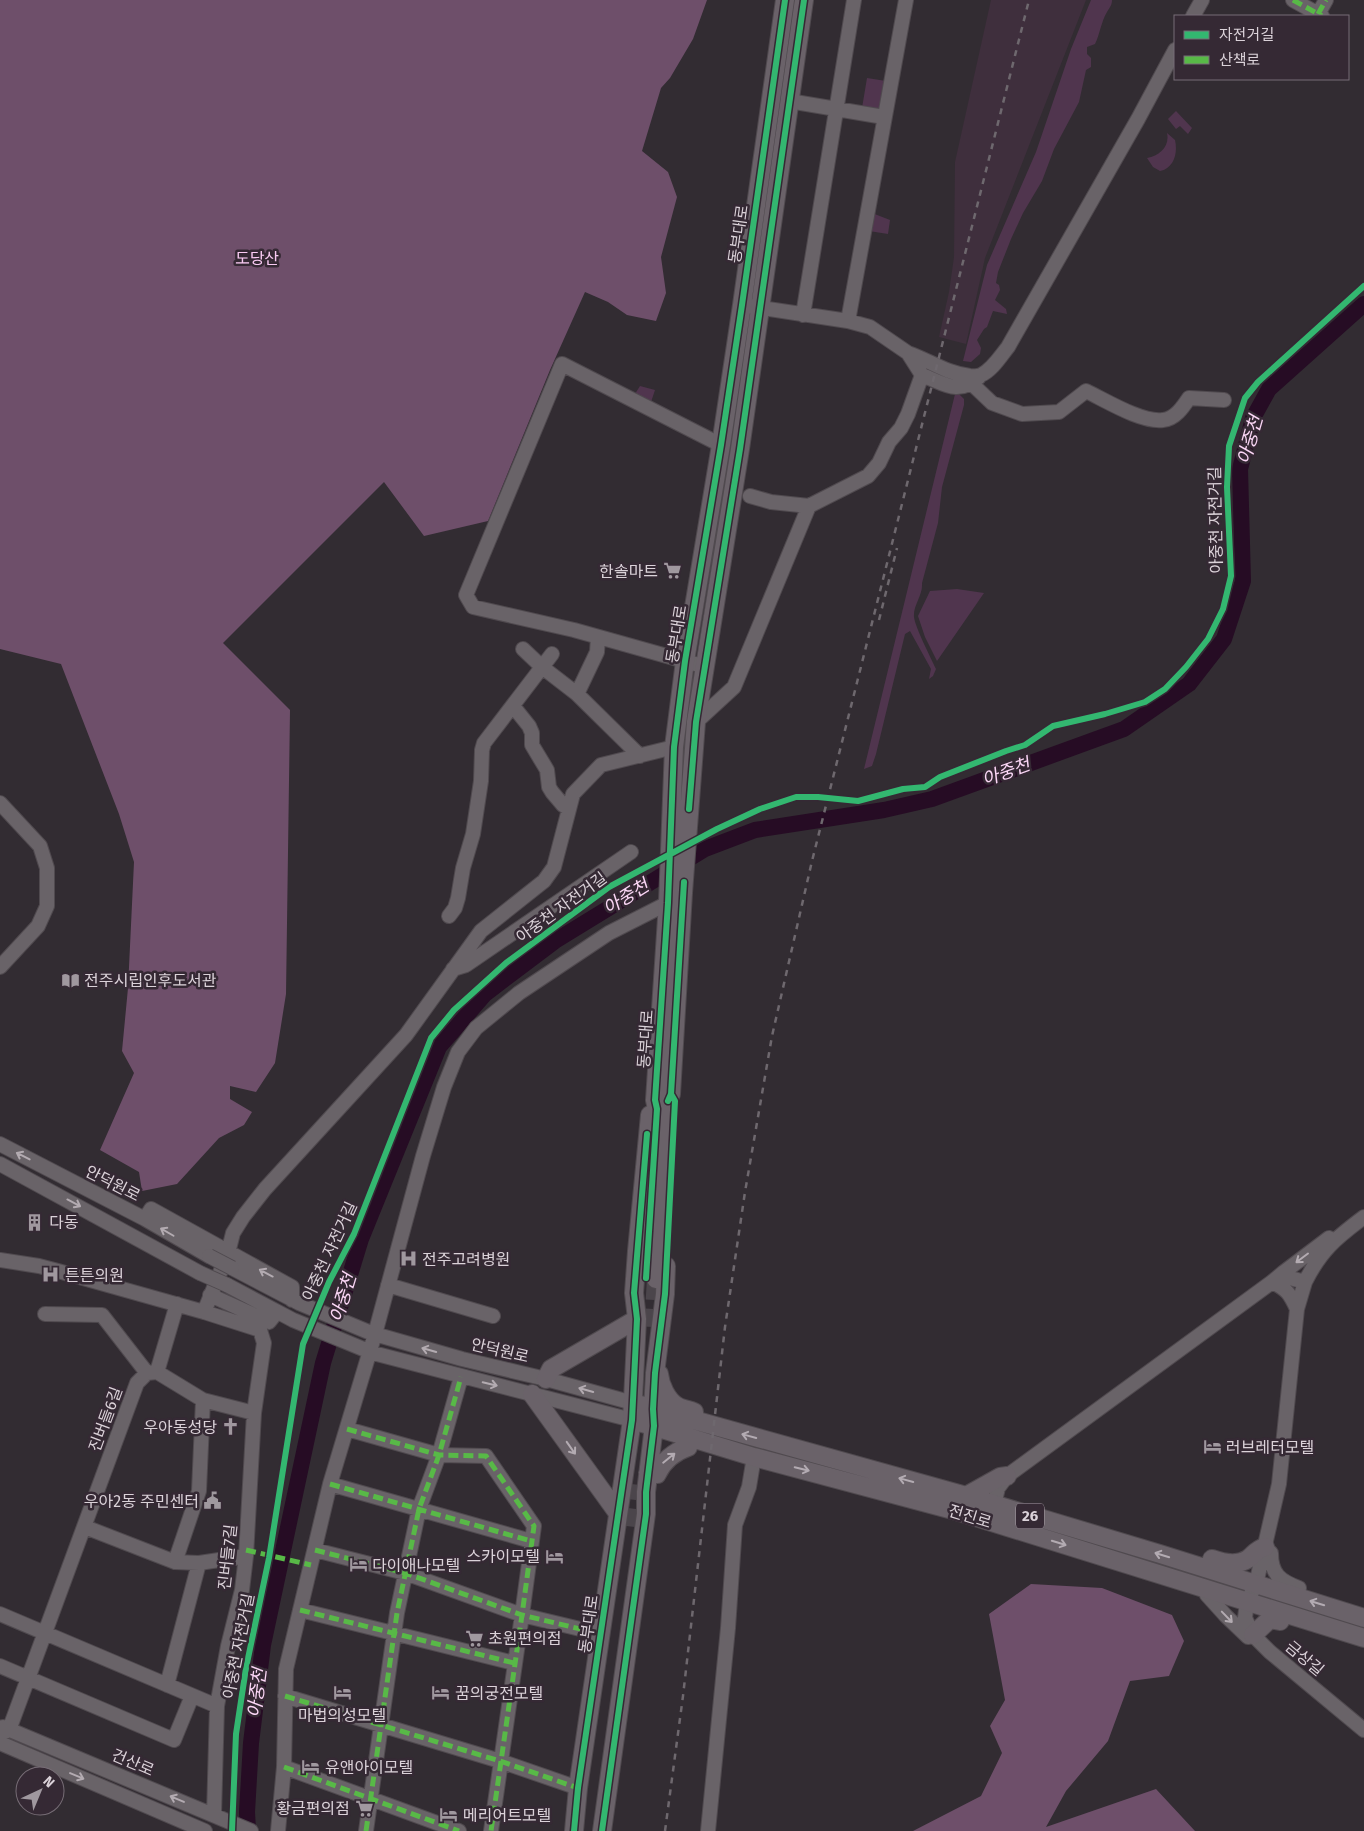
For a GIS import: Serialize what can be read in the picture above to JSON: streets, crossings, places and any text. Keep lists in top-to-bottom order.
{
  "streets": {
    "main road": ["동부대로", "전진로", "26"],
    "street": [
      "안덕원로",
      "진버들6길",
      "진버들7길",
      "금상길",
      "건산로"
    ],
    "cycle path": ["아중천 자전거길"]
  },
  "crossings": [
    ["동부대로", "안덕원로"],
    ["동부대로", "전진로"],
    ["안덕원로", "전진로"],
    ["진버들6길", "건산로"],
    ["전진로", "26"],
    ["전진로", "금상길"],
    ["진버들7길", "건산로"]
  ],
  "water": ["아중천"],
  "parks": ["도당산"],
  "places": {
    "supermarket": ["한솔마트", "초원편의점", "황금편의점"],
    "library": ["전주시립인후도서관"],
    "building": ["다동"],
    "hospital": ["전주고려병원", "튼튼의원"],
    "church": ["우아동성당"],
    "hotel": [
      "러브레터모텔",
      "스카이모텔",
      "다이애나모텔",
      "마법의성모텔",
      "꿈의궁전모텔",
      "유앤아이모텔",
      "메리어트모텔"
    ],
    "public building": ["우아2동 주민센터"]
  },
  "legend": ["자전거길", "산책로"],
  "north": "top right"
}
